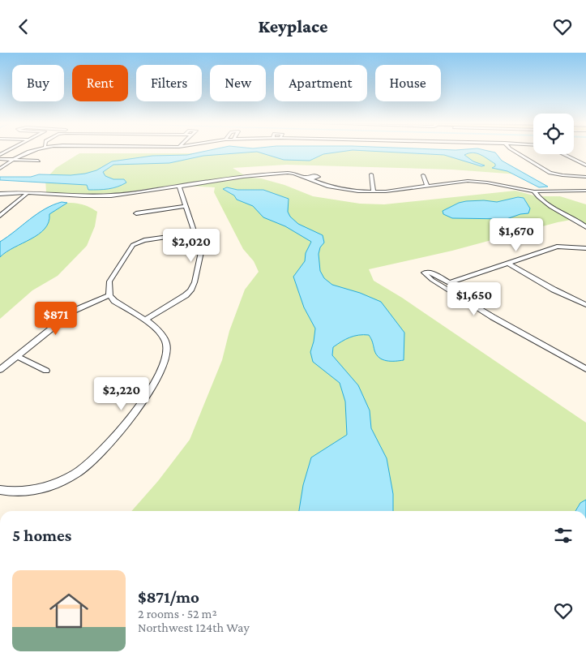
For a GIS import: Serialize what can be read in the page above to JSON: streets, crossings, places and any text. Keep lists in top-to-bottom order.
{
  "page": {
    "header": "Keyplace",
    "chip": [
      "Buy",
      "Rent",
      "Filters",
      "New",
      "Apartment",
      "House"
    ],
    "price": [
      "$1,670",
      "$2,020",
      "$1,650",
      "$871",
      "$2,220"
    ],
    "heading": "5 homes",
    "list": [
      {
        "name": "$871/mo",
        "note": "2 rooms · 52 m² · Northwest 124th Way"
      }
    ]
  }
}
